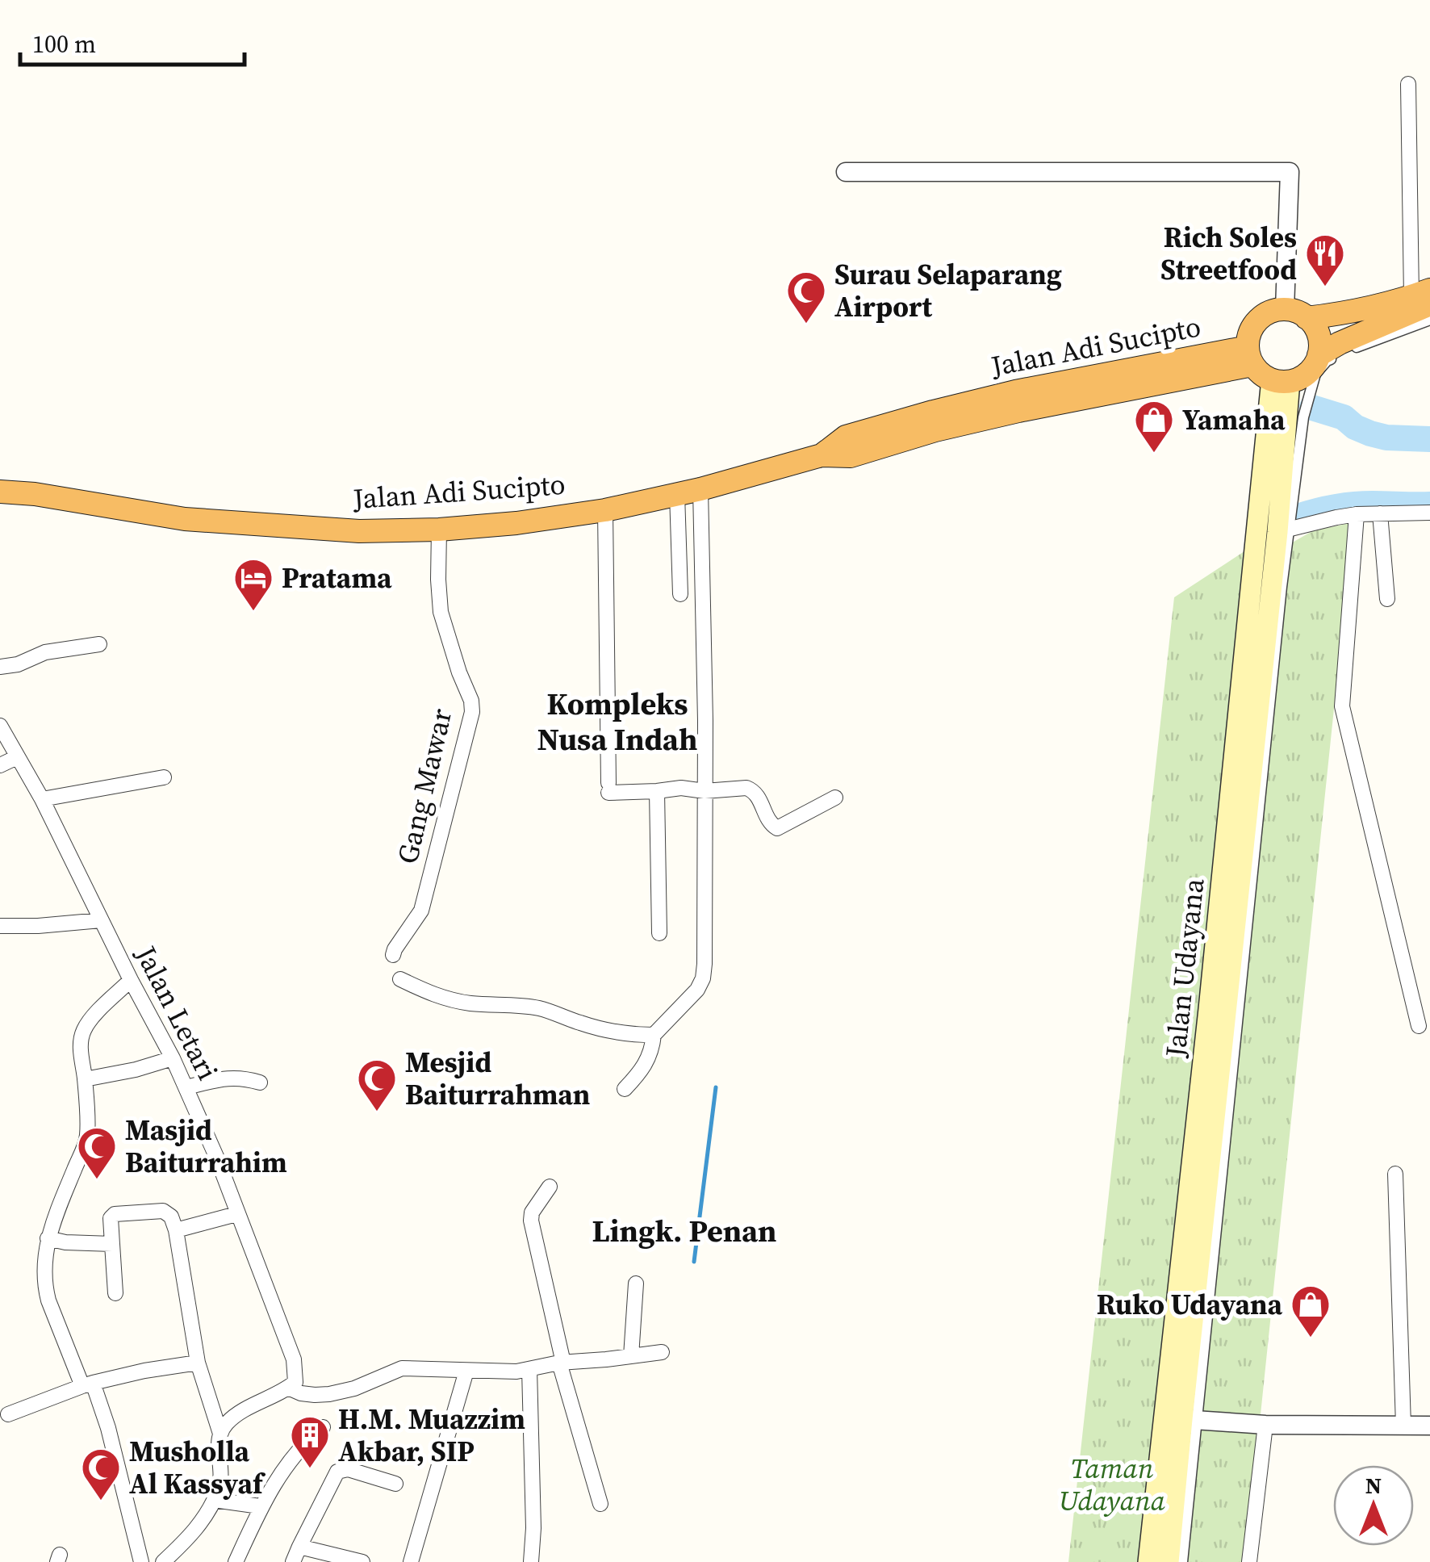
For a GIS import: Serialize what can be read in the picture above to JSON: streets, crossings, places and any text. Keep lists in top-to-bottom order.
{
  "streets": {
    "highway": ["Jalan Adi Sucipto"],
    "main road": ["Jalan Udayana"],
    "street": ["Gang Mawar", "Jalan Letari"]
  },
  "crossings": [
    ["Jalan Adi Sucipto", "Gang Mawar"],
    ["Jalan Adi Sucipto", "Jalan Udayana"]
  ],
  "districts": ["Kompleks Nusa Indah", "Lingk. Penan"],
  "parks": ["Taman Udayana"],
  "places": {
    "restaurant": ["Rich Soles Streetfood"],
    "mosque": [
      "Surau Selaparang Airport",
      "Mesjid Baiturrahman",
      "Masjid Baiturrahim",
      "Musholla Al Kassyaf"
    ],
    "shop": ["Yamaha", "Ruko Udayana"],
    "hotel": ["Pratama"],
    "building": ["H.M. Muazzim Akbar, SIP"]
  },
  "scale_bar": "100 m",
  "north": "top"
}
